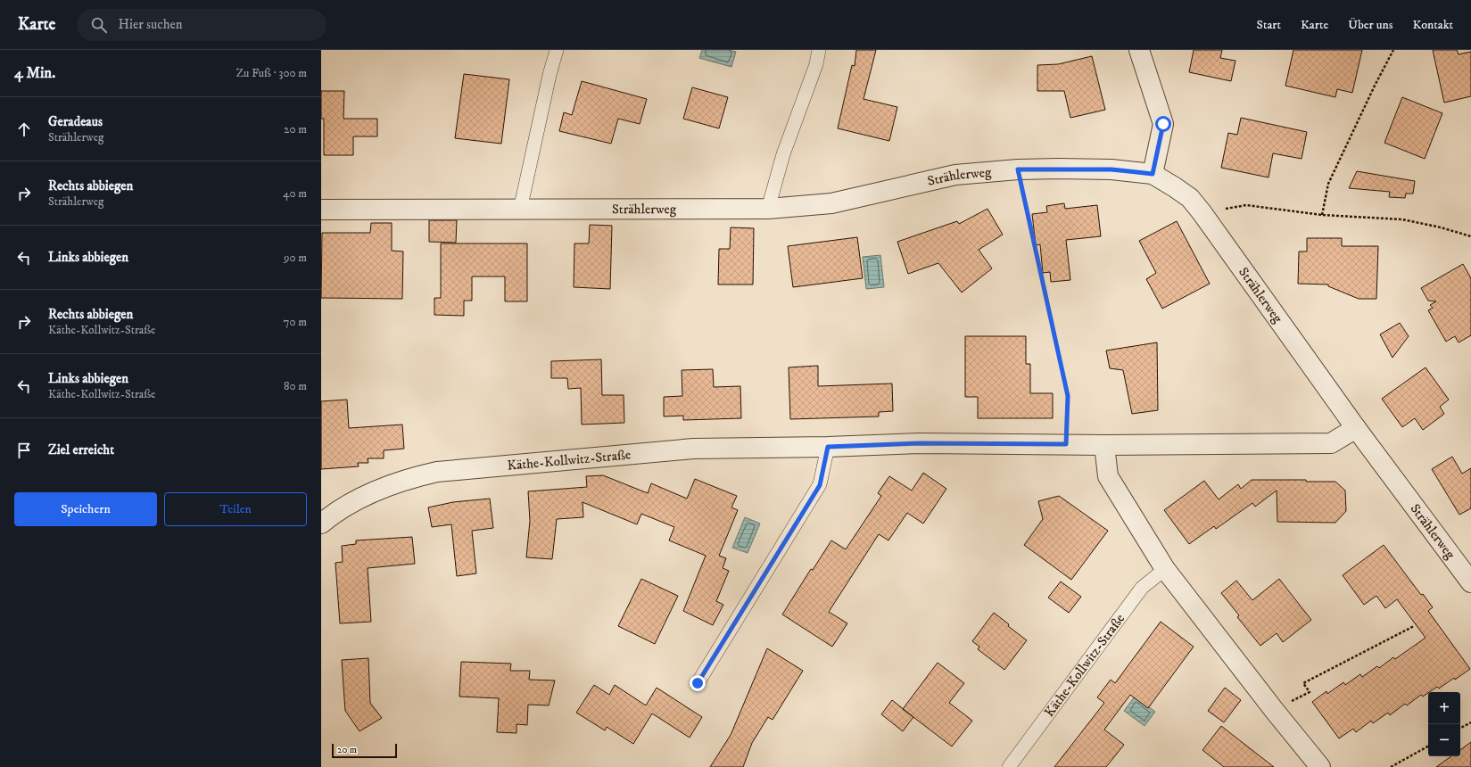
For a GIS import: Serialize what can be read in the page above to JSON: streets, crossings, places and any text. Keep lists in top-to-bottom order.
{
  "streets": {
    "street": ["Strählerweg", "Käthe-Kollwitz-Straße"]
  },
  "scale_bar": "20 m",
  "page": {
    "header": "Karte",
    "search": "Hier suchen",
    "nav": [
      "Start",
      "Karte",
      "Über uns",
      "Kontakt"
    ],
    "heading": ["4 Min.", "Zu Fuß · 300 m"],
    "list": [
      ["Geradeaus", "Strählerweg", "20 m"],
      ["Rechts abbiegen", "Strählerweg", "40 m"],
      ["Links abbiegen", "90 m"],
      ["Rechts abbiegen", "Käthe-Kollwitz-Straße", "70 m"],
      ["Links abbiegen", "Käthe-Kollwitz-Straße", "80 m"],
      "Ziel erreicht"
    ],
    "buttons": ["Speichern", "Teilen"],
    "map_buttons": ["+", "−"],
    "scale": "20 m"
  }
}
